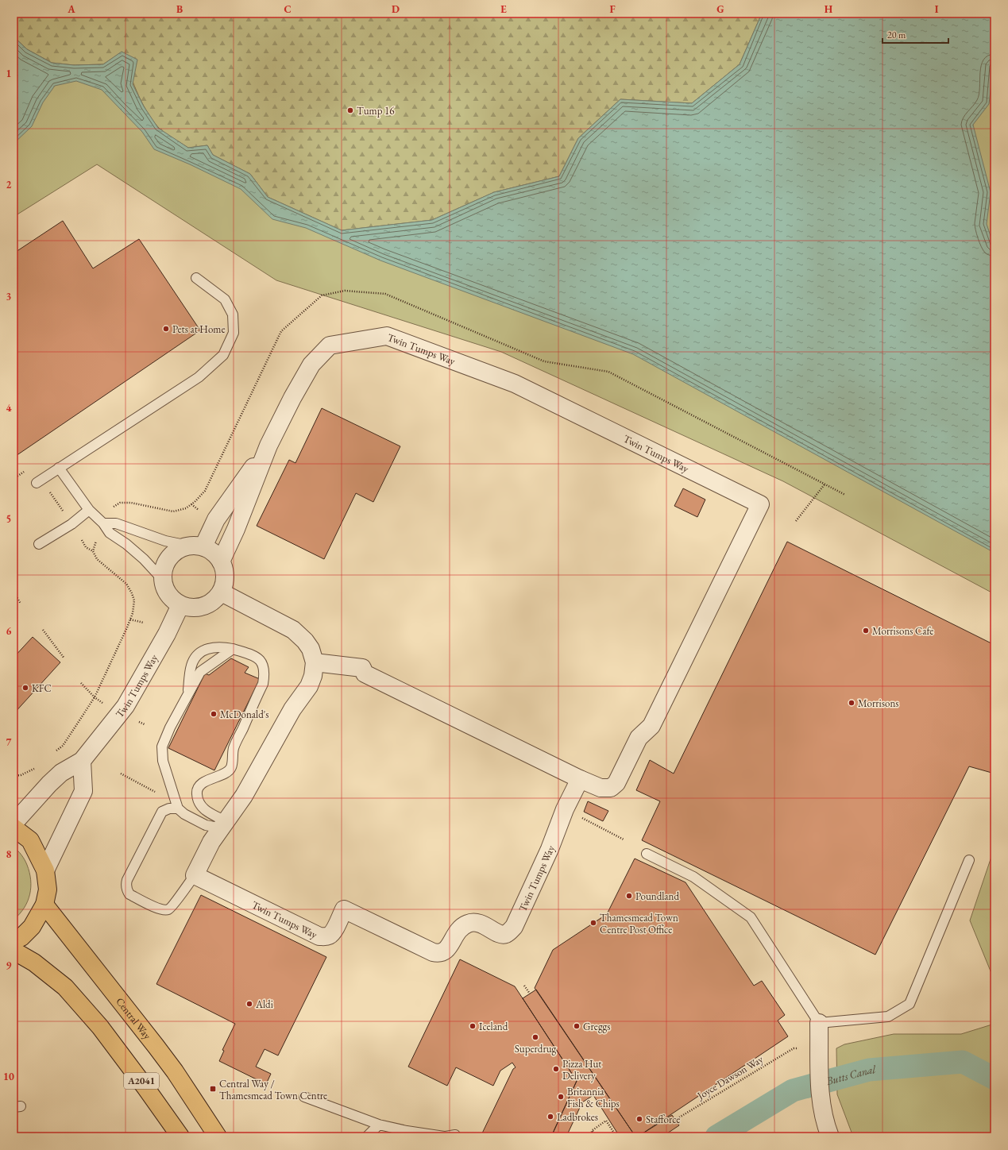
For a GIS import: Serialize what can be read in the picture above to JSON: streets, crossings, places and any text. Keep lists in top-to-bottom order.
{
  "streets": {
    "main road": ["Central Way", "A2041"],
    "street": ["Twin Tumps Way"],
    "path": ["Joyce Dawson Way"]
  },
  "water": ["Butts Canal"],
  "places": {
    "other": [
      "Tump 16",
      "Pets at Home",
      "Morrisons Cafe",
      "KFC",
      "Morrisons",
      "McDonald's",
      "Poundland",
      "Thamesmead Town Centre Post Office",
      "Aldi",
      "Iceland",
      "Greggs",
      "Superdrug",
      "Pizza Hut Delivery",
      "Britannia Fish & Chips",
      "Ladbrokes",
      "Stafforce"
    ],
    "transit": ["Central Way / Thamesmead Town Centre"]
  },
  "scale_bar": "20 m",
  "grid": {
    "columns": [
      "A",
      "B",
      "C",
      "D",
      "E",
      "F",
      "G",
      "H",
      "I"
    ],
    "rows": [
      "1",
      "2",
      "3",
      "4",
      "5",
      "6",
      "7",
      "8",
      "9",
      "10"
    ]
  }
}
